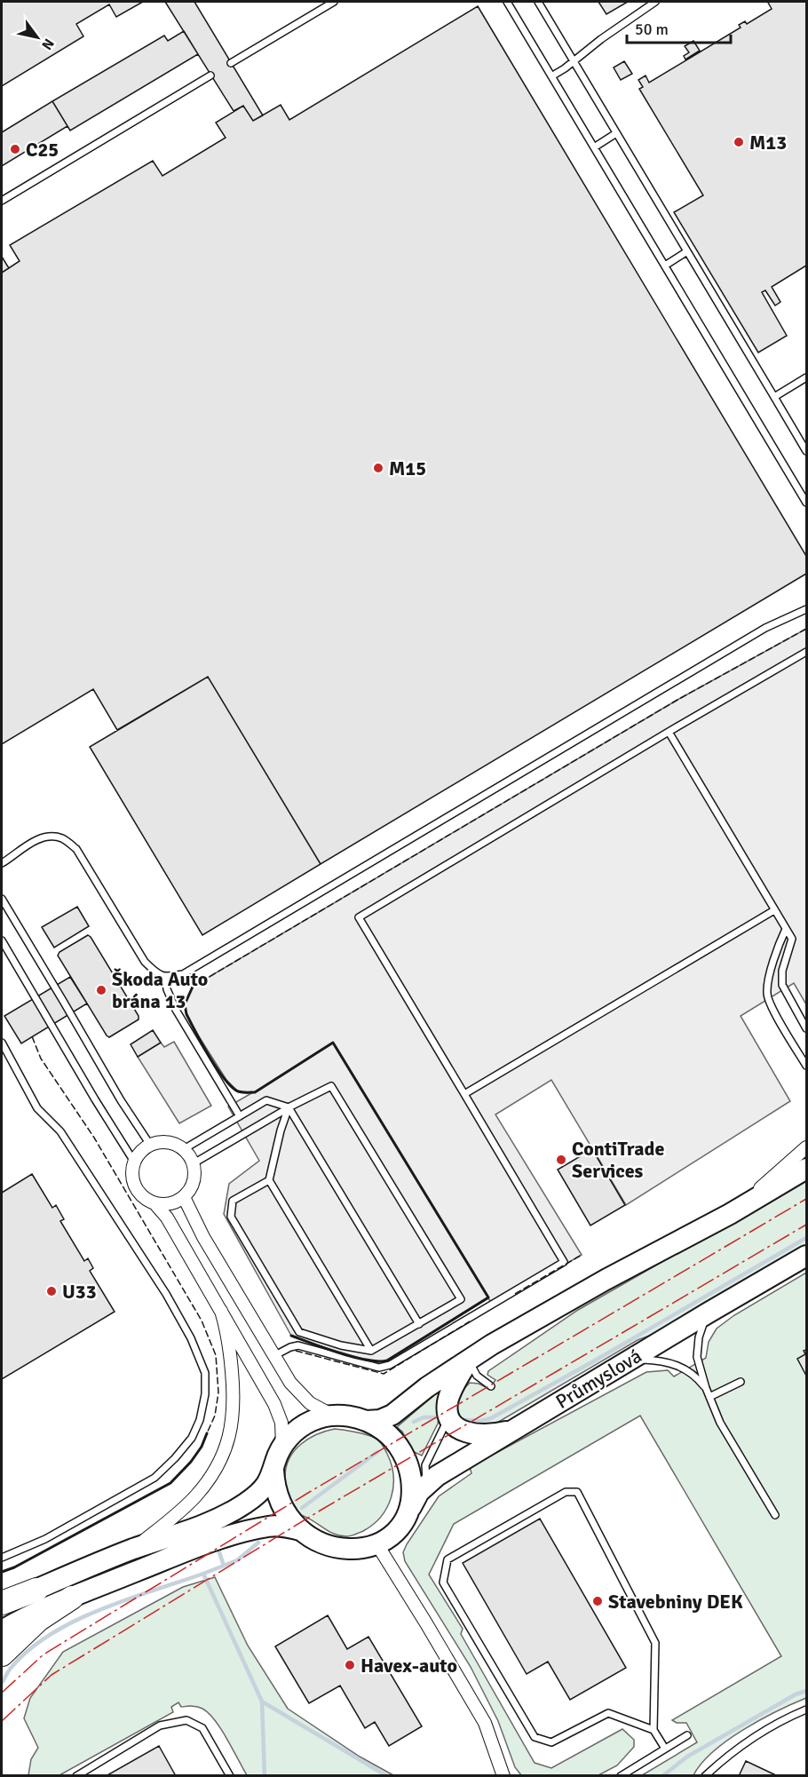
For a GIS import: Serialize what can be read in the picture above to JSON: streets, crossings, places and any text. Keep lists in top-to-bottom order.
{
  "streets": {
    "main road": ["Průmyslová"]
  },
  "places": [
    "M13",
    "C25",
    "M15",
    "Škoda Auto brána 13",
    "ContiTrade Services",
    "U33",
    "Stavebniny DEK",
    "Havex-auto"
  ],
  "scale_bar": "50 m",
  "north": "bottom right"
}
